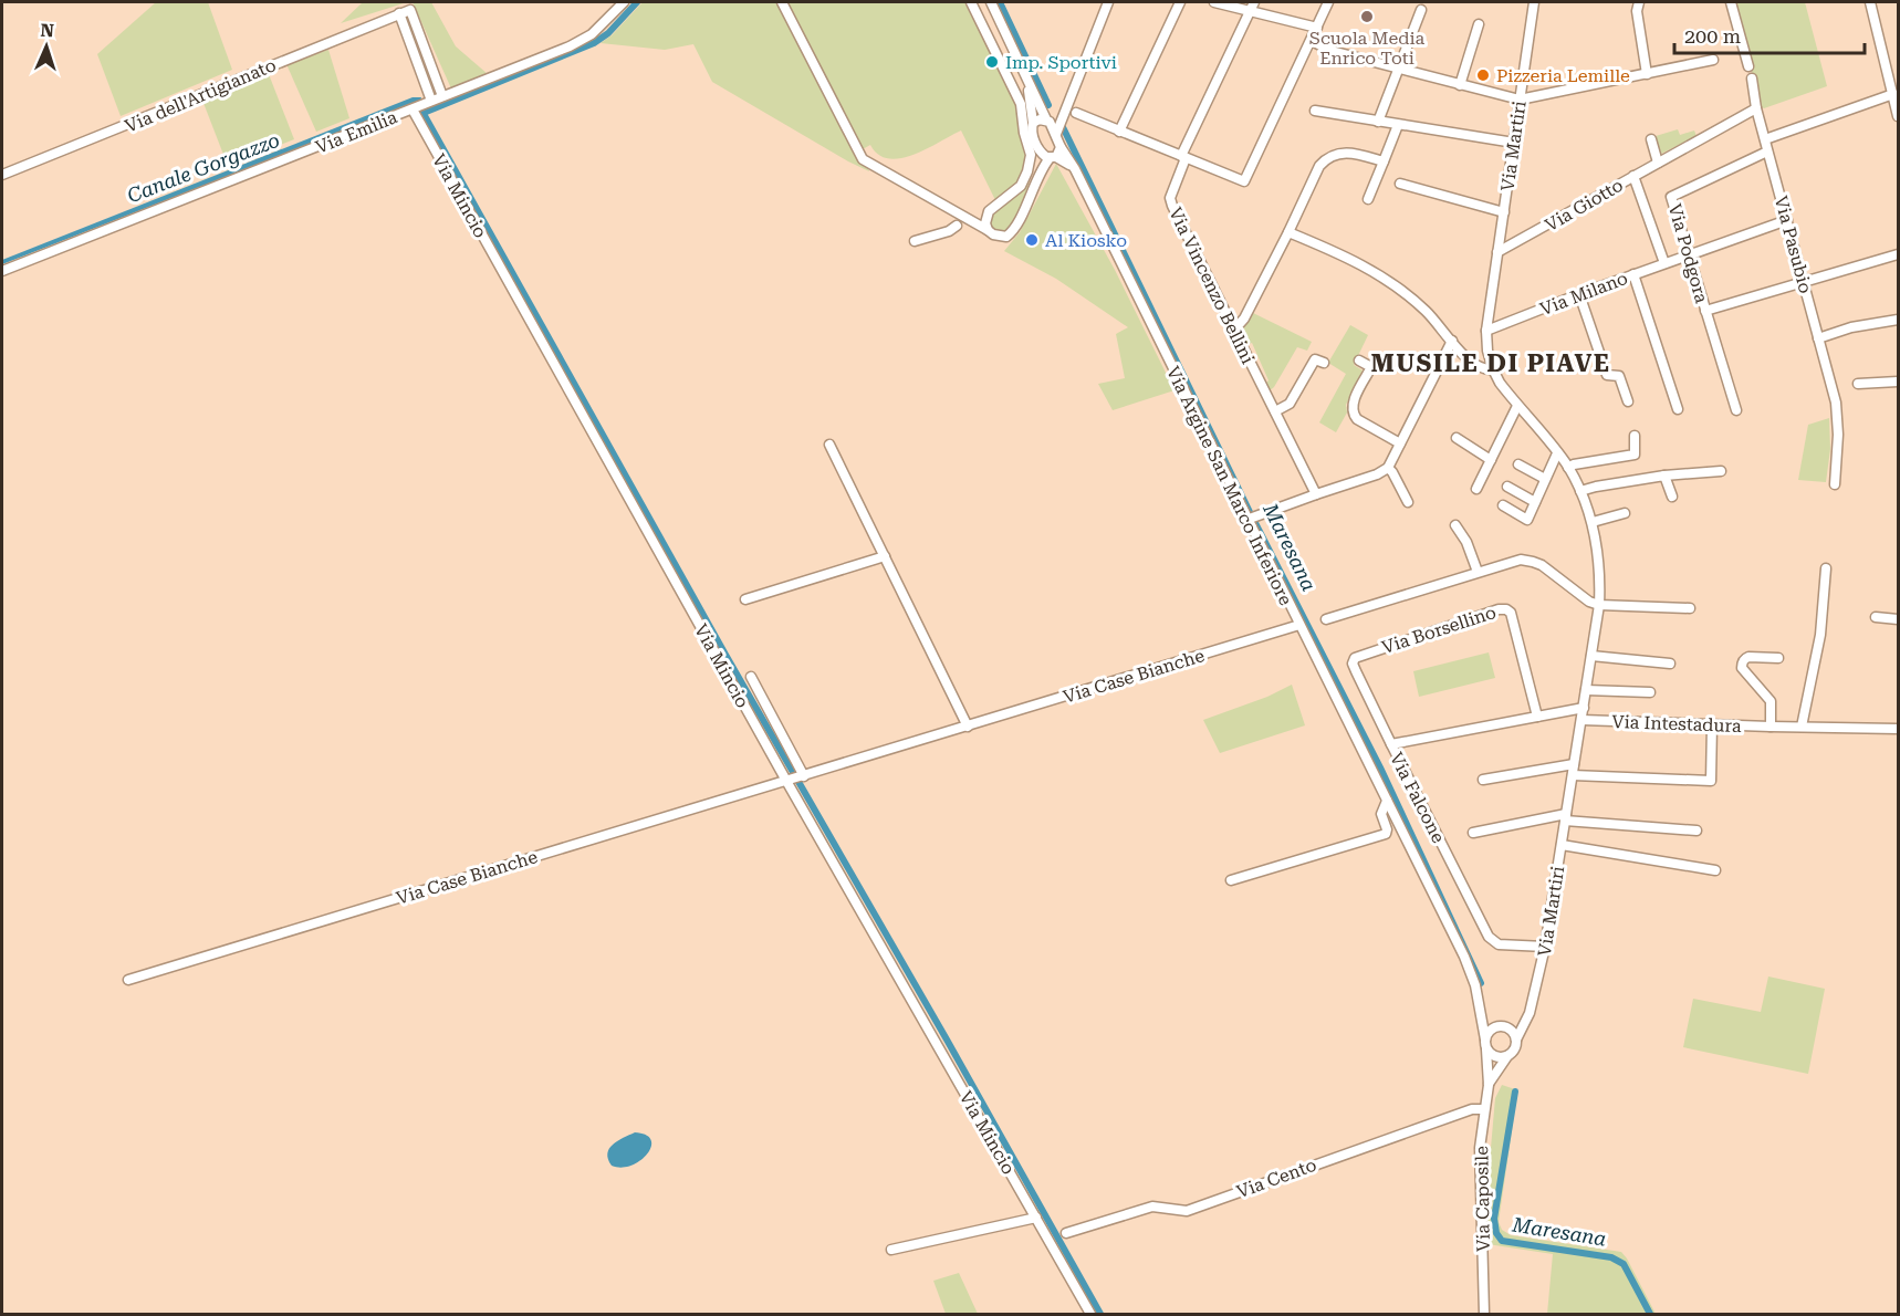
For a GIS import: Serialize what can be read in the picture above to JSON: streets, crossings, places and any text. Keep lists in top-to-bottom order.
{
  "streets": {
    "street": [
      "Via dell'Artigianato",
      "Via Emilia",
      "Via Martiri",
      "Via Mincio",
      "Via Giotto",
      "Via Pasubio",
      "Via Podgora",
      "Via Vincenzo Bellini",
      "Via Milano",
      "Via Argine San Marco Inferiore",
      "Via Borsellino",
      "Via Case Bianche",
      "Via Intestadura",
      "Via Falcone",
      "Via Cento",
      "Via Caposile"
    ]
  },
  "crossings": [
    ["Via Emilia", "Via Mincio"],
    ["Via Martiri", "Via Giotto"],
    ["Via Martiri", "Via Milano"],
    ["Via Martiri", "Via Argine San Marco Inferiore"],
    ["Via Martiri", "Via Intestadura"],
    ["Via Martiri", "Via Falcone"],
    ["Via Martiri", "Via Caposile"],
    ["Via Mincio", "Via Case Bianche"],
    ["Via Pasubio", "Via Podgora"],
    ["Via Pasubio", "Via Milano"],
    ["Via Podgora", "Via Milano"],
    ["Via Argine San Marco Inferiore", "Via Case Bianche"],
    ["Via Argine San Marco Inferiore", "Via Caposile"],
    ["Via Borsellino", "Via Falcone"],
    ["Via Cento", "Via Caposile"]
  ],
  "districts": ["MUSILE DI PIAVE"],
  "water": ["Canale Gorgazzo", "Maresana"],
  "places": [
    "Scuola Media Enrico Toti",
    "Imp. Sportivi",
    "Pizzeria Lemille",
    "Al Kiosko"
  ],
  "scale_bar": "200 m",
  "north": "top"
}
